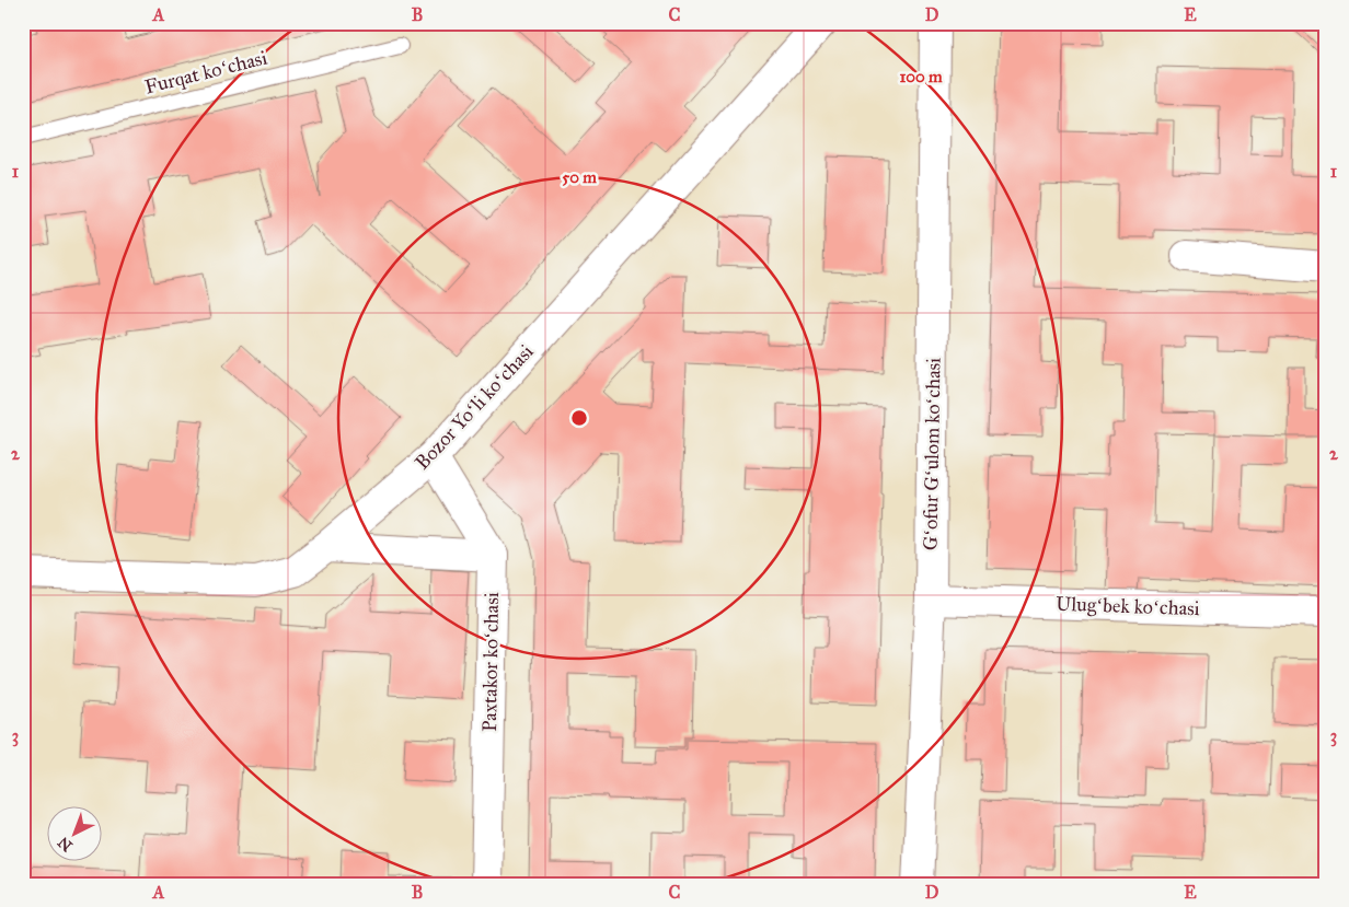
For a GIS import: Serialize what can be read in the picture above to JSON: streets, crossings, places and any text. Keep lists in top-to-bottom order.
{
  "streets": {
    "street": [
      "Bozor Yoʻli koʻchasi",
      "Gʻofur Gʻulom koʻchasi",
      "Ulugʻbek koʻchasi",
      "Paxtakor koʻchasi"
    ],
    "lane": ["Furqat koʻchasi"]
  },
  "crossings": [
    ["Gʻofur Gʻulom koʻchasi", "Ulugʻbek koʻchasi"]
  ],
  "north": "bottom left",
  "grid": {
    "columns": [
      "A",
      "B",
      "C",
      "D",
      "E"
    ],
    "rows": ["1", "2", "3"]
  },
  "rings": ["100 m", "50 m"]
}
